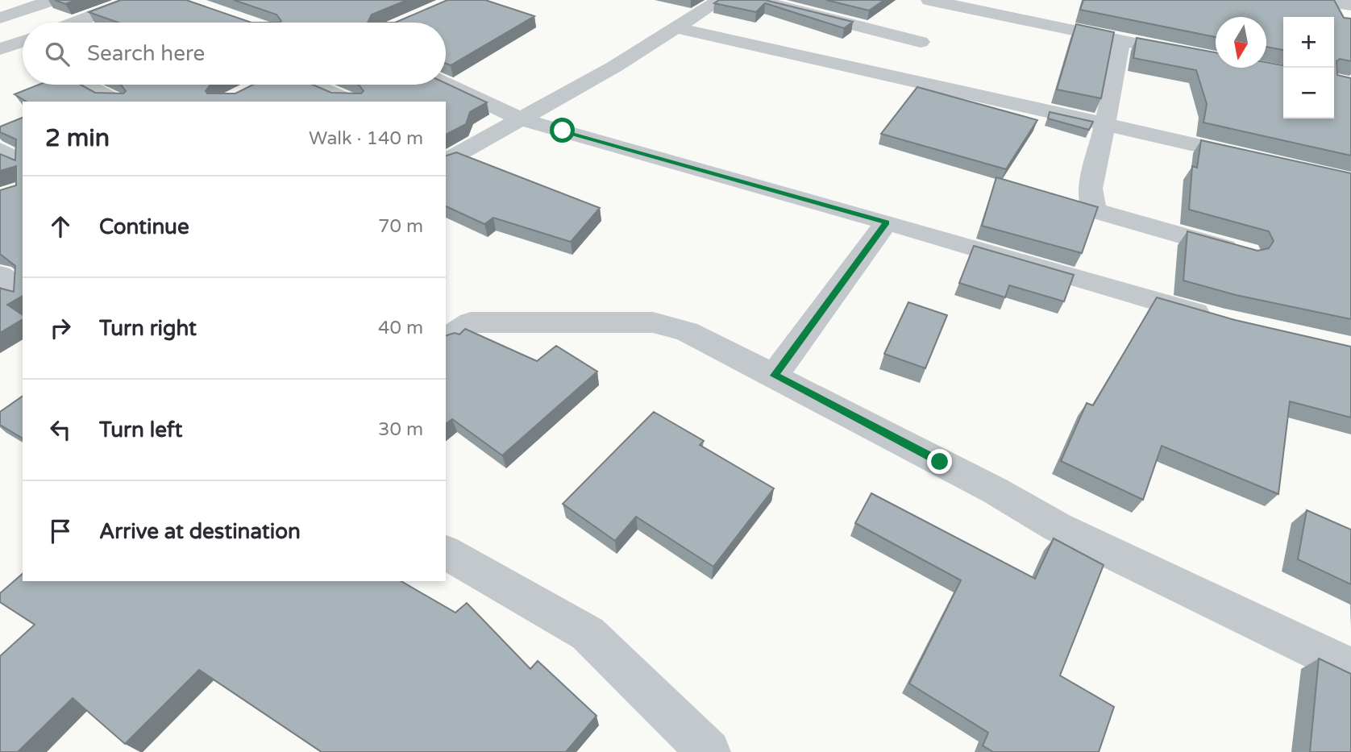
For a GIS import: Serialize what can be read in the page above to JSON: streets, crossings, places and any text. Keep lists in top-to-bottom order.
{
  "north": "bottom",
  "page": {
    "map_buttons": ["+", "−"],
    "search": "Search here",
    "heading": ["2 min", "Walk · 140 m"],
    "list": [
      ["Continue", "70 m"],
      ["Turn right", "40 m"],
      ["Turn left", "30 m"],
      "Arrive at destination"
    ]
  }
}
